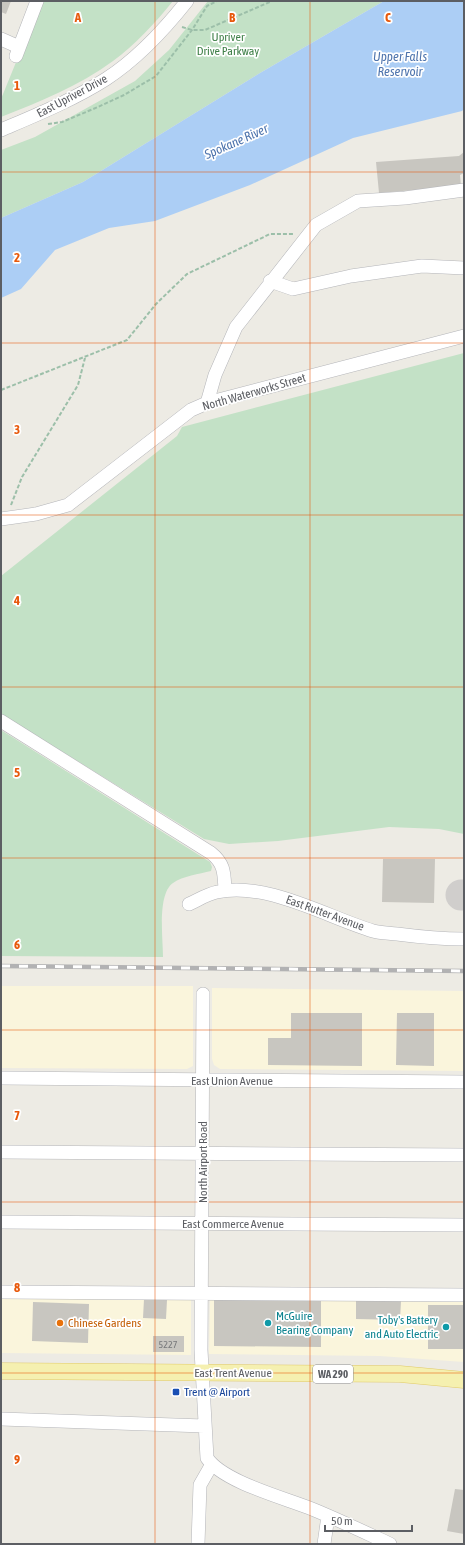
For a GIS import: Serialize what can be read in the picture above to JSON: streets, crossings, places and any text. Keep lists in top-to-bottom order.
{
  "streets": {
    "main road": ["East Trent Avenue", "WA 290"],
    "street": [
      "East Upriver Drive",
      "North Waterworks Street",
      "East Rutter Avenue",
      "East Union Avenue",
      "North Airport Road",
      "East Commerce Avenue"
    ]
  },
  "crossings": [
    ["East Union Avenue", "North Airport Road"],
    ["North Airport Road", "East Commerce Avenue"],
    ["North Airport Road", "East Trent Avenue"]
  ],
  "water": ["Upper Falls Reservoir", "Spokane River"],
  "parks": ["Upriver Drive Parkway"],
  "places": {
    "other": ["Chinese Gardens", "McGuire Bearing Company", "Toby's Battery and Auto Electric"],
    "transit": ["Trent @ Airport"]
  },
  "house_numbers": ["5227"],
  "scale_bar": "50 m",
  "grid": {
    "columns": ["A", "B", "C"],
    "rows": [
      "1",
      "2",
      "3",
      "4",
      "5",
      "6",
      "7",
      "8",
      "9"
    ]
  }
}
